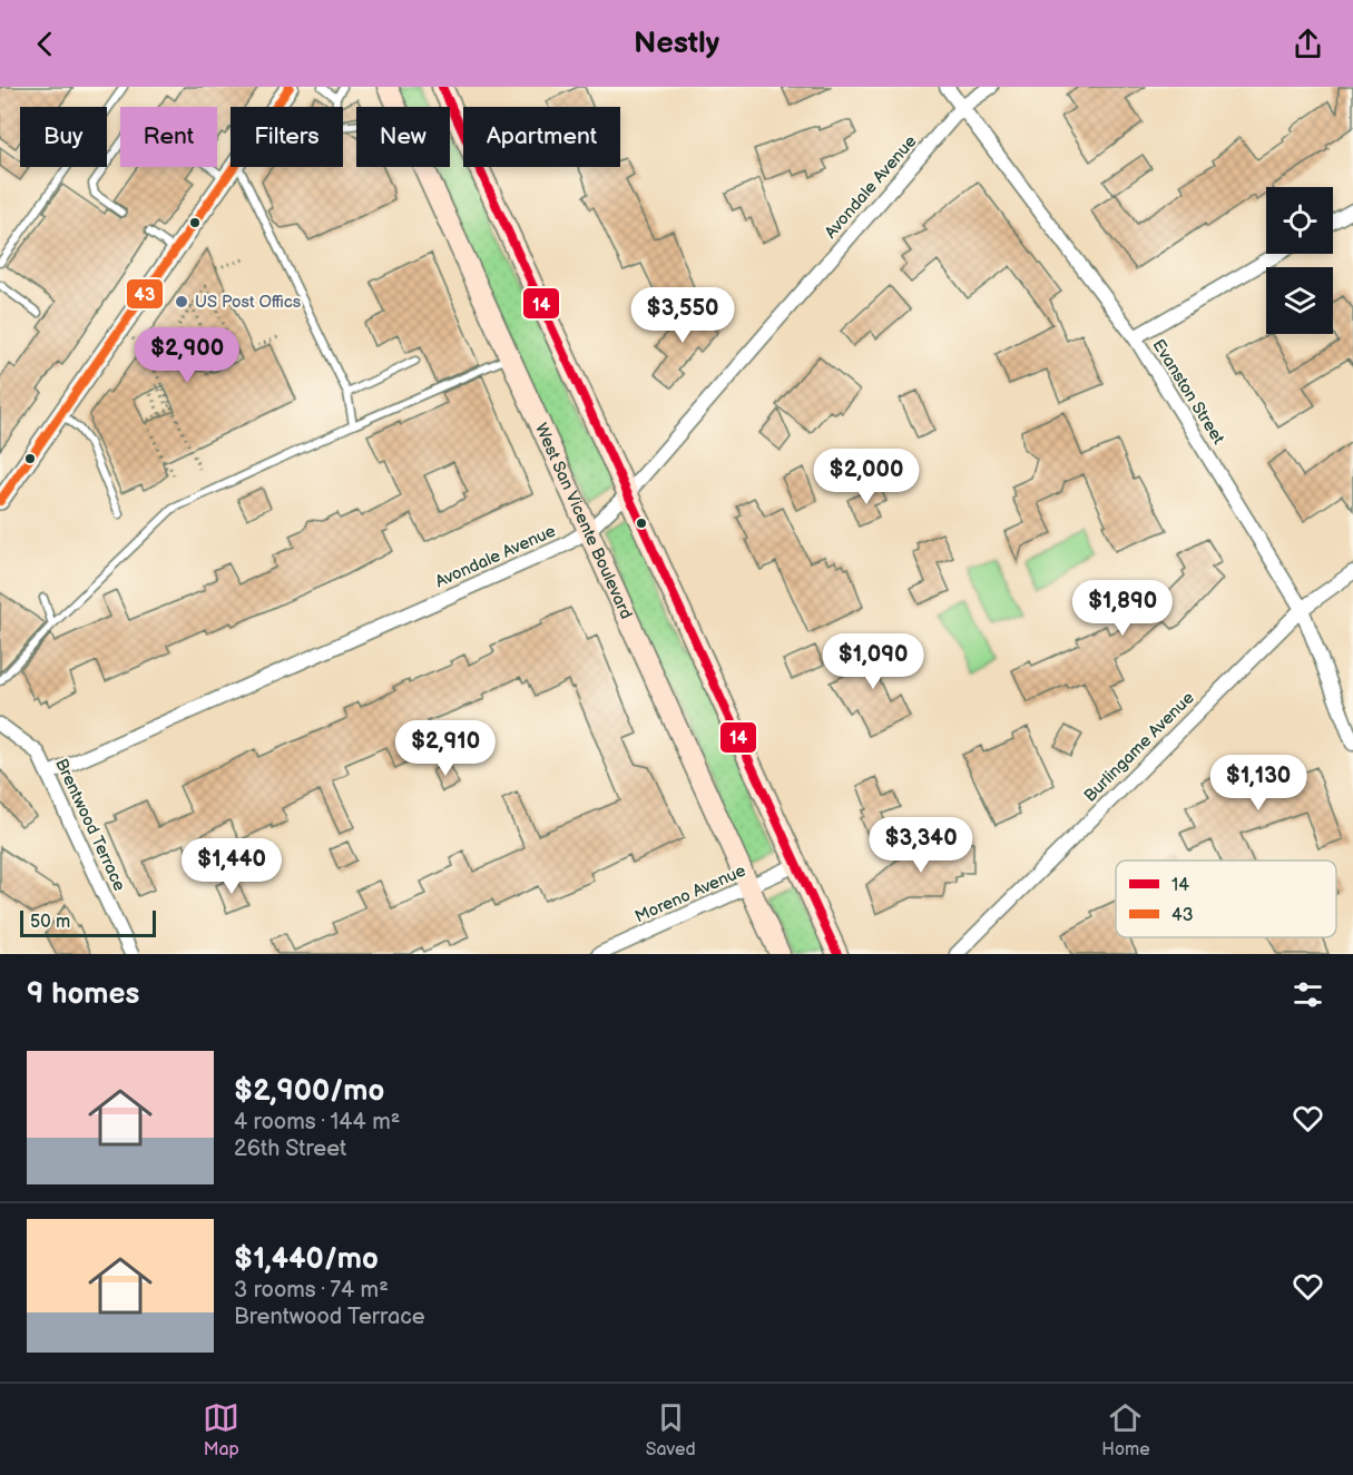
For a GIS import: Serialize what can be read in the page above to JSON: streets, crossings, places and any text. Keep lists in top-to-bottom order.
{
  "streets": {
    "main road": ["West San Vicente Boulevard"],
    "street": [
      "Avondale Avenue",
      "Evanston Street",
      "Burlingame Avenue",
      "Brentwood Terrace",
      "Moreno Avenue"
    ]
  },
  "crossings": [
    ["Avondale Avenue", "Evanston Street"],
    ["Avondale Avenue", "West San Vicente Boulevard"],
    ["Avondale Avenue", "Brentwood Terrace"],
    ["Evanston Street", "Burlingame Avenue"],
    ["West San Vicente Boulevard", "Moreno Avenue"]
  ],
  "places": ["US Post Offics"],
  "lines": ["transit line 14", "transit line 43"],
  "legend": ["14", "43"],
  "scale_bar": "50 m",
  "page": {
    "header": "Nestly",
    "chip": [
      "Buy",
      "Rent",
      "Filters",
      "New",
      "Apartment"
    ],
    "price": [
      "$3,550",
      "$2,900",
      "$2,000",
      "$1,890",
      "$1,090",
      "$2,910",
      "$1,130",
      "$3,340",
      "$1,440"
    ],
    "scale": "50 m",
    "heading": "9 homes",
    "list": [
      {
        "name": "$2,900/mo",
        "note": "4 rooms · 144 m² · 26th Street"
      },
      {
        "name": "$1,440/mo",
        "note": "3 rooms · 74 m² · Brentwood Terrace"
      }
    ],
    "tabs": ["Map", "Saved", "Home"]
  }
}
